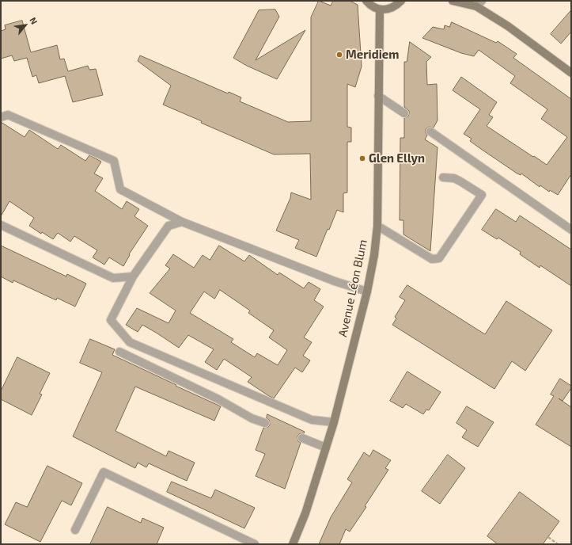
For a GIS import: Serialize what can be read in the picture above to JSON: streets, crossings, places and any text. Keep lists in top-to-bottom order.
{
  "streets": {
    "street": ["Avenue Léon Blum"]
  },
  "places": ["Meridiem", "Glen Ellyn"],
  "north": "top right"
}
